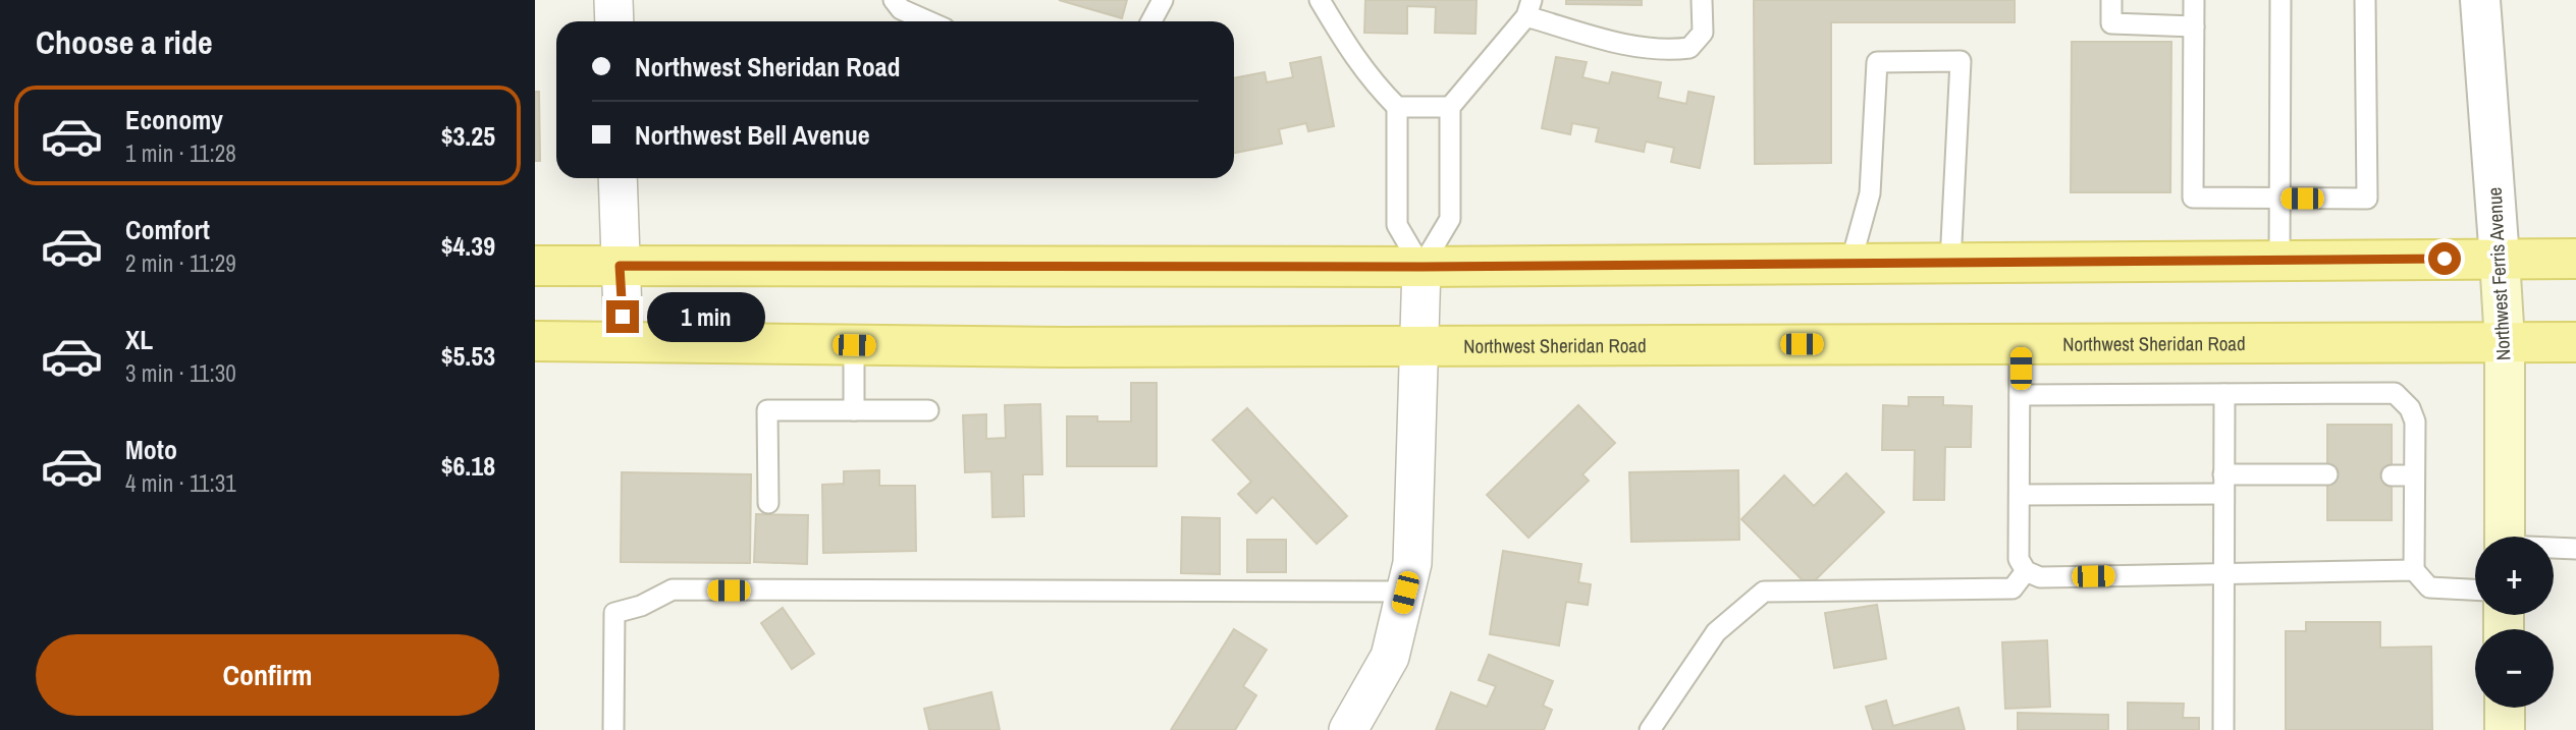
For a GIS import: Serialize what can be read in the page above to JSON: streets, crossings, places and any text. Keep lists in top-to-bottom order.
{
  "streets": {
    "main road": ["Northwest Ferris Avenue", "Northwest Sheridan Road"]
  },
  "crossings": [
    ["Northwest Ferris Avenue", "Northwest Sheridan Road"]
  ],
  "page": {
    "heading": "Choose a ride",
    "banner": ["Northwest Sheridan Road", "Northwest Bell Avenue"],
    "list": [
      {
        "name": "Economy",
        "note": "1 min · 11:28",
        "value": "$3.25"
      },
      {
        "name": "Comfort",
        "note": "2 min · 11:29",
        "value": "$4.39"
      },
      {
        "name": "XL",
        "note": "3 min · 11:30",
        "value": "$5.53"
      },
      {
        "name": "Moto",
        "note": "4 min · 11:31",
        "value": "$6.18"
      }
    ],
    "bubble": "1 min",
    "map_buttons": ["+", "−"],
    "buttons": "Confirm"
  }
}
